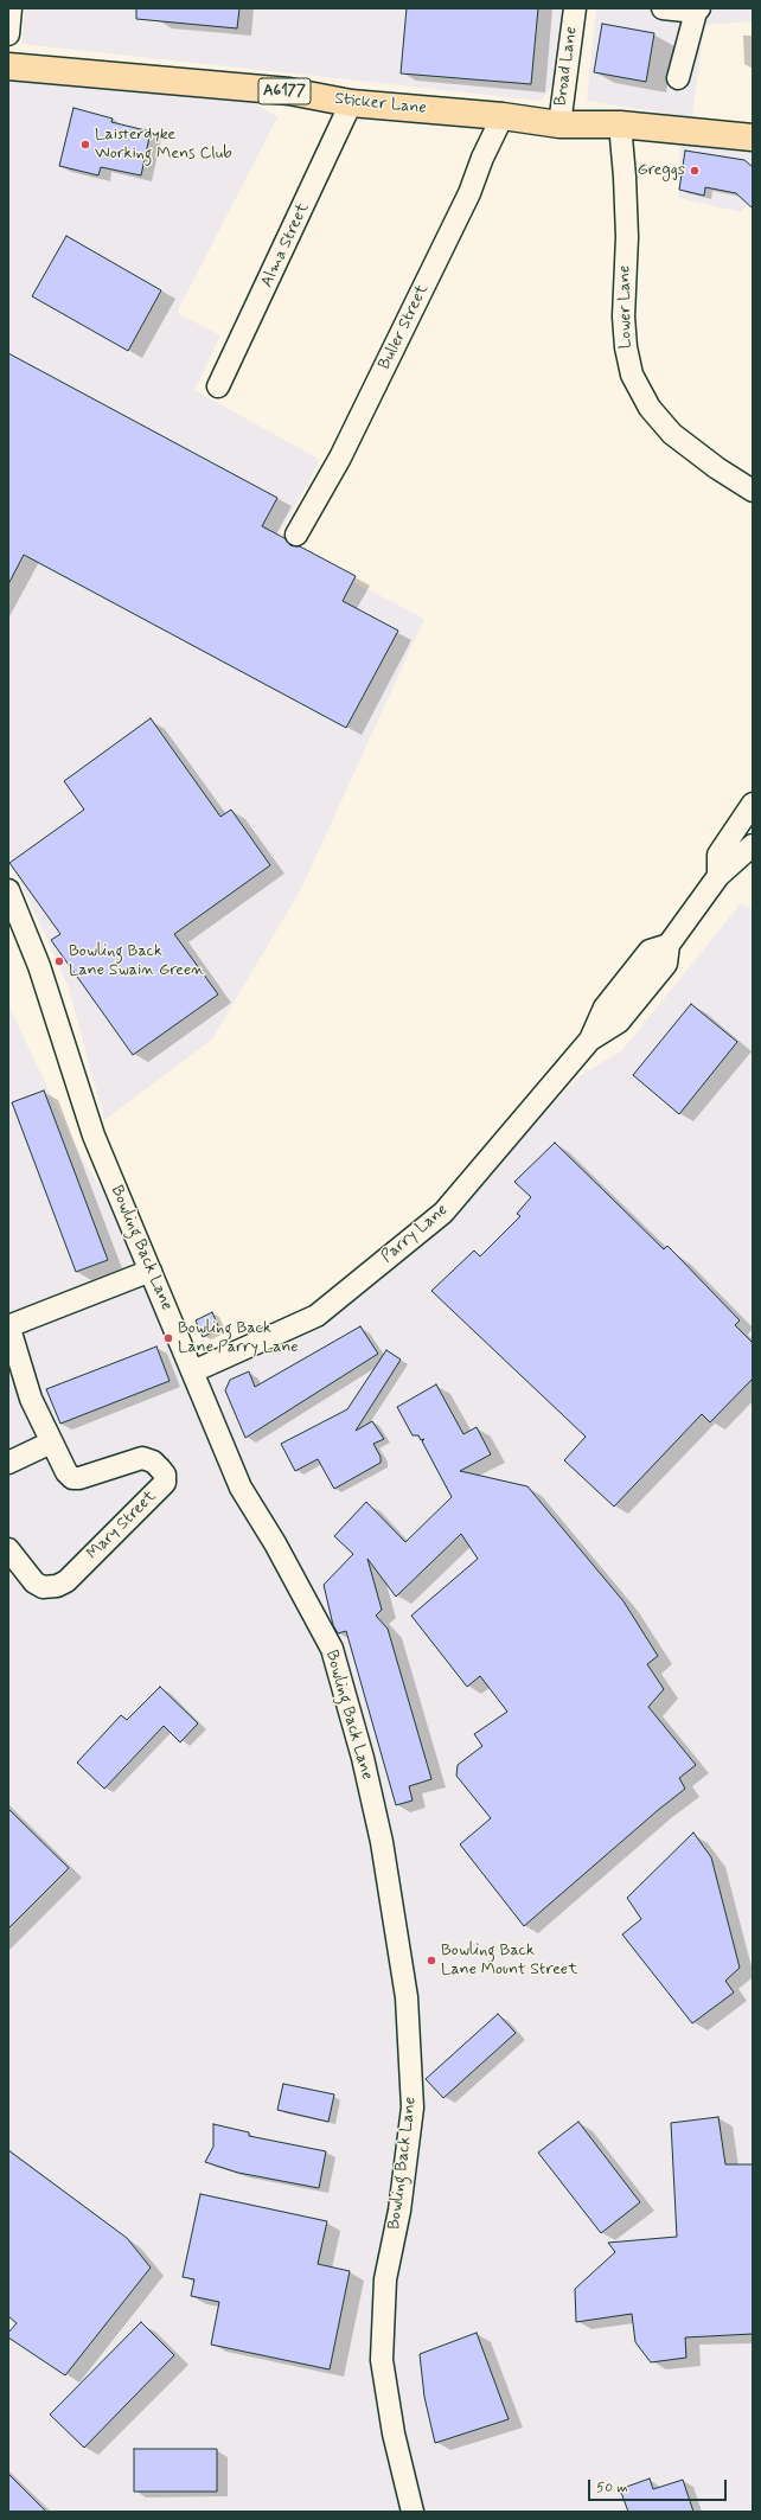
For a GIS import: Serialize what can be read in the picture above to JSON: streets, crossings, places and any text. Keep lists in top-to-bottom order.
{
  "streets": {
    "highway": ["A6177", "Sticker Lane"],
    "street": [
      "Broad Lane",
      "Alma Street",
      "Lower Lane",
      "Buller Street",
      "Parry Lane",
      "Bowling Back Lane",
      "Mary Street"
    ]
  },
  "crossings": [
    ["Broad Lane", "Sticker Lane"],
    ["Sticker Lane", "Alma Street"],
    ["Sticker Lane", "Lower Lane"],
    ["Sticker Lane", "Buller Street"],
    ["Parry Lane", "Bowling Back Lane"],
    ["Bowling Back Lane", "Mary Street"]
  ],
  "places": [
    "Laisterdyke Working Mens Club",
    "Greggs",
    "Bowling Back Lane Swain Green",
    "Bowling Back Lane Parry Lane",
    "Bowling Back Lane Mount Street"
  ],
  "scale_bar": "50 m"
}
